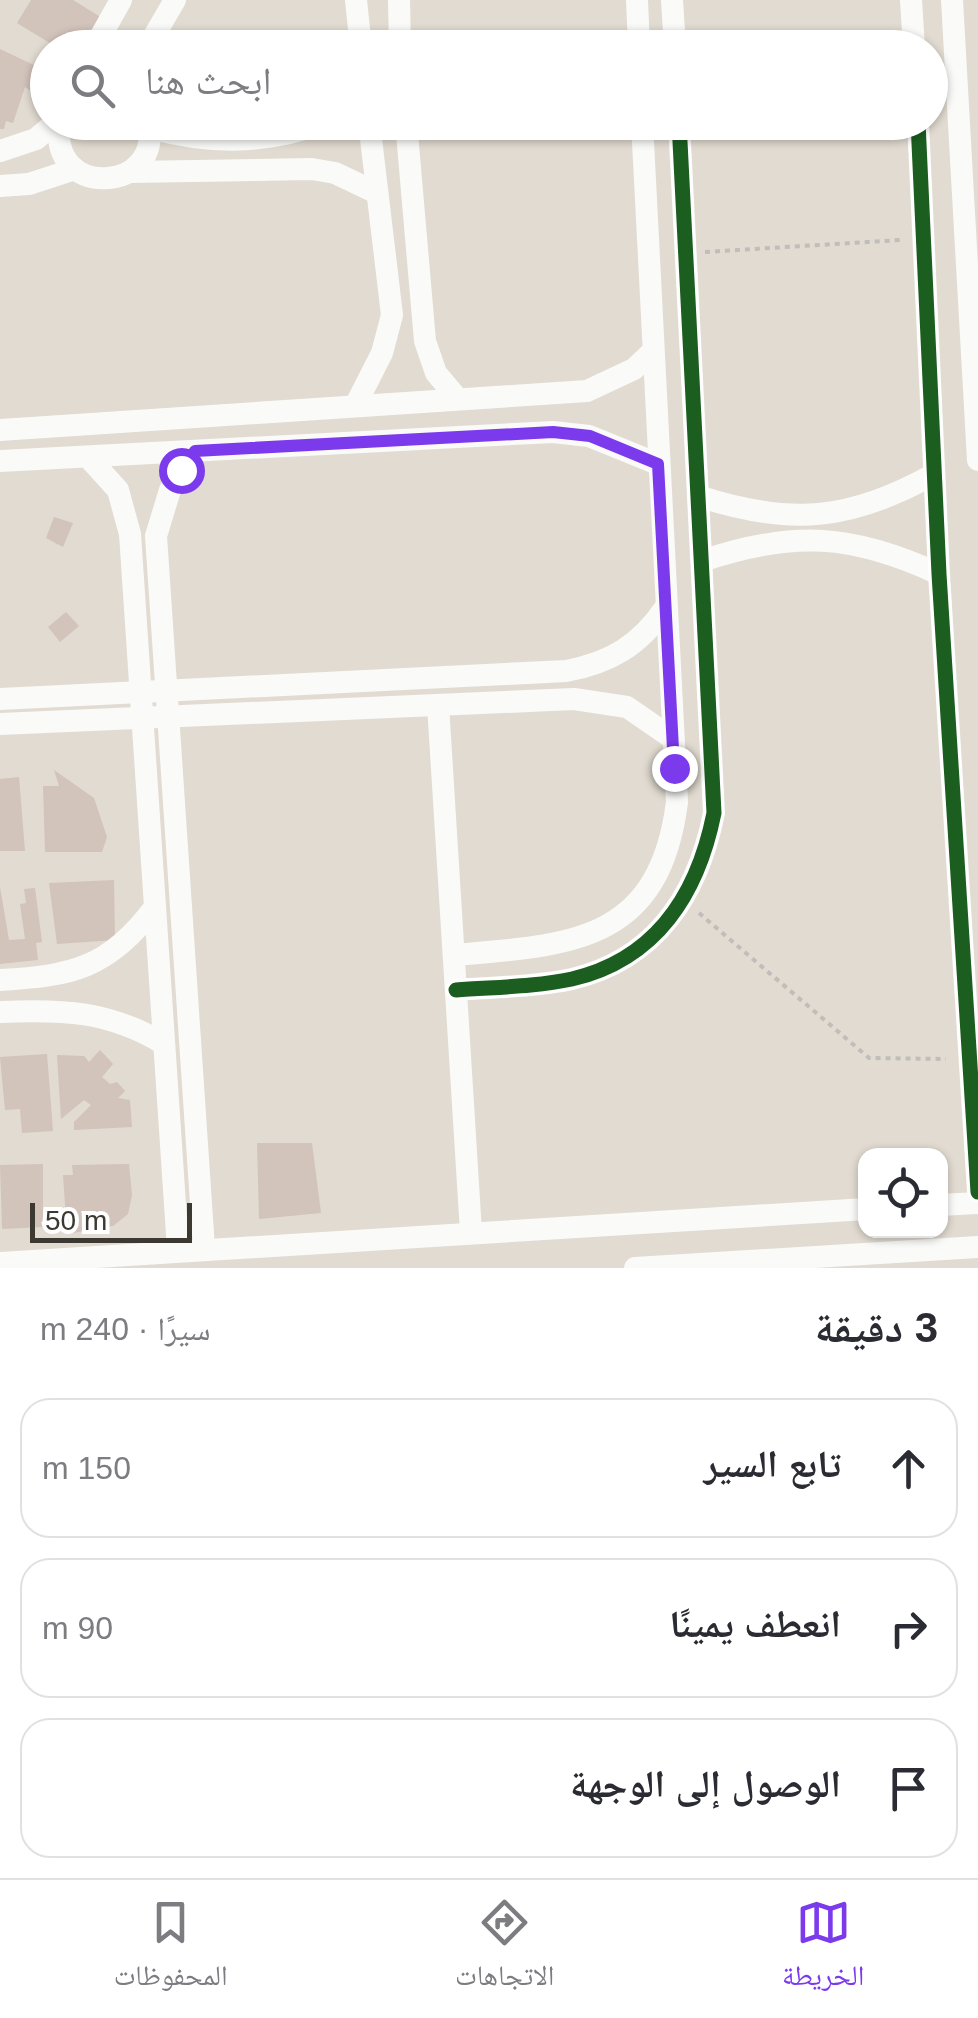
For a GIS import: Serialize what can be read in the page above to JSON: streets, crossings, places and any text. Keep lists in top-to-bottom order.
{
  "scale_bar": "50 m",
  "page": {
    "search": "ابحث هنا",
    "scale": "50 m",
    "heading": ["3 دقيقة", "سيرًا · 240 m"],
    "list": [
      ["تابع السير", "150 m"],
      ["انعطف يمينًا", "90 m"],
      "الوصول إلى الوجهة"
    ],
    "nav": ["الخريطة", "الاتجاهات", "المحفوظات"]
  }
}
